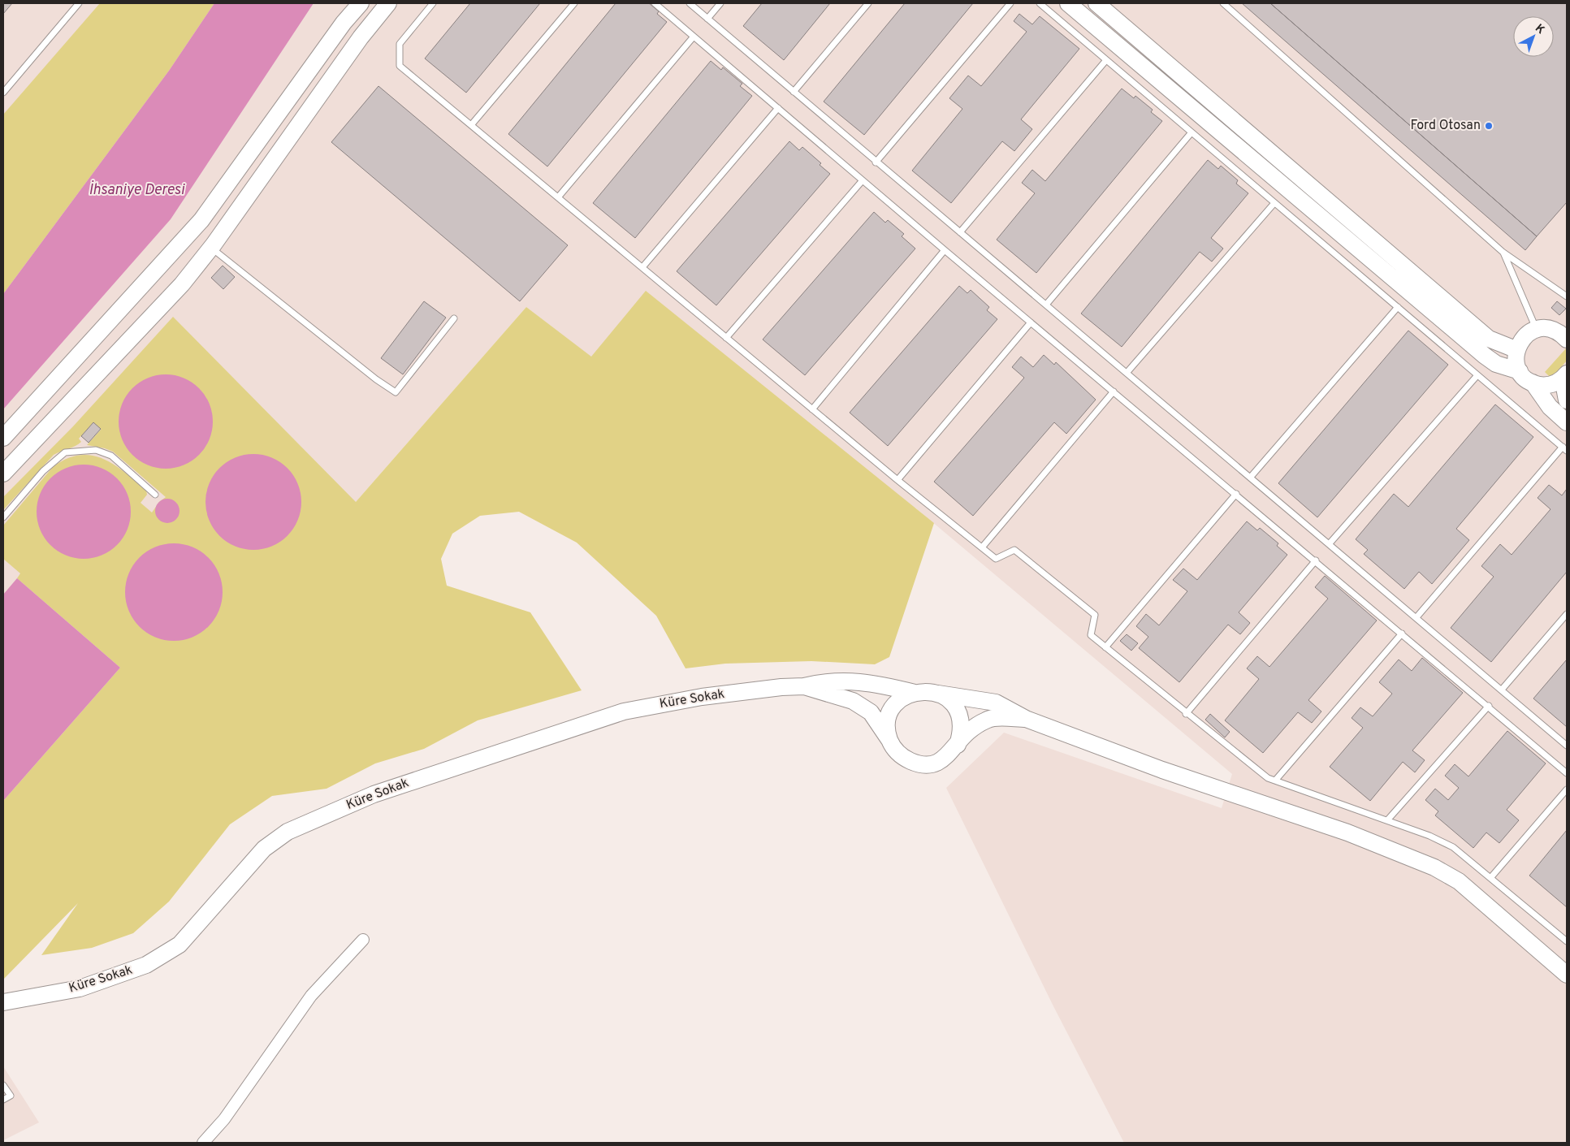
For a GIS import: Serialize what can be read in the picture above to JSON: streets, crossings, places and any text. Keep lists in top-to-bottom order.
{
  "streets": {
    "main road": ["Küre Sokak"]
  },
  "water": ["İhsaniye Deresi"],
  "places": ["Ford Otosan"],
  "north": "top right"
}
